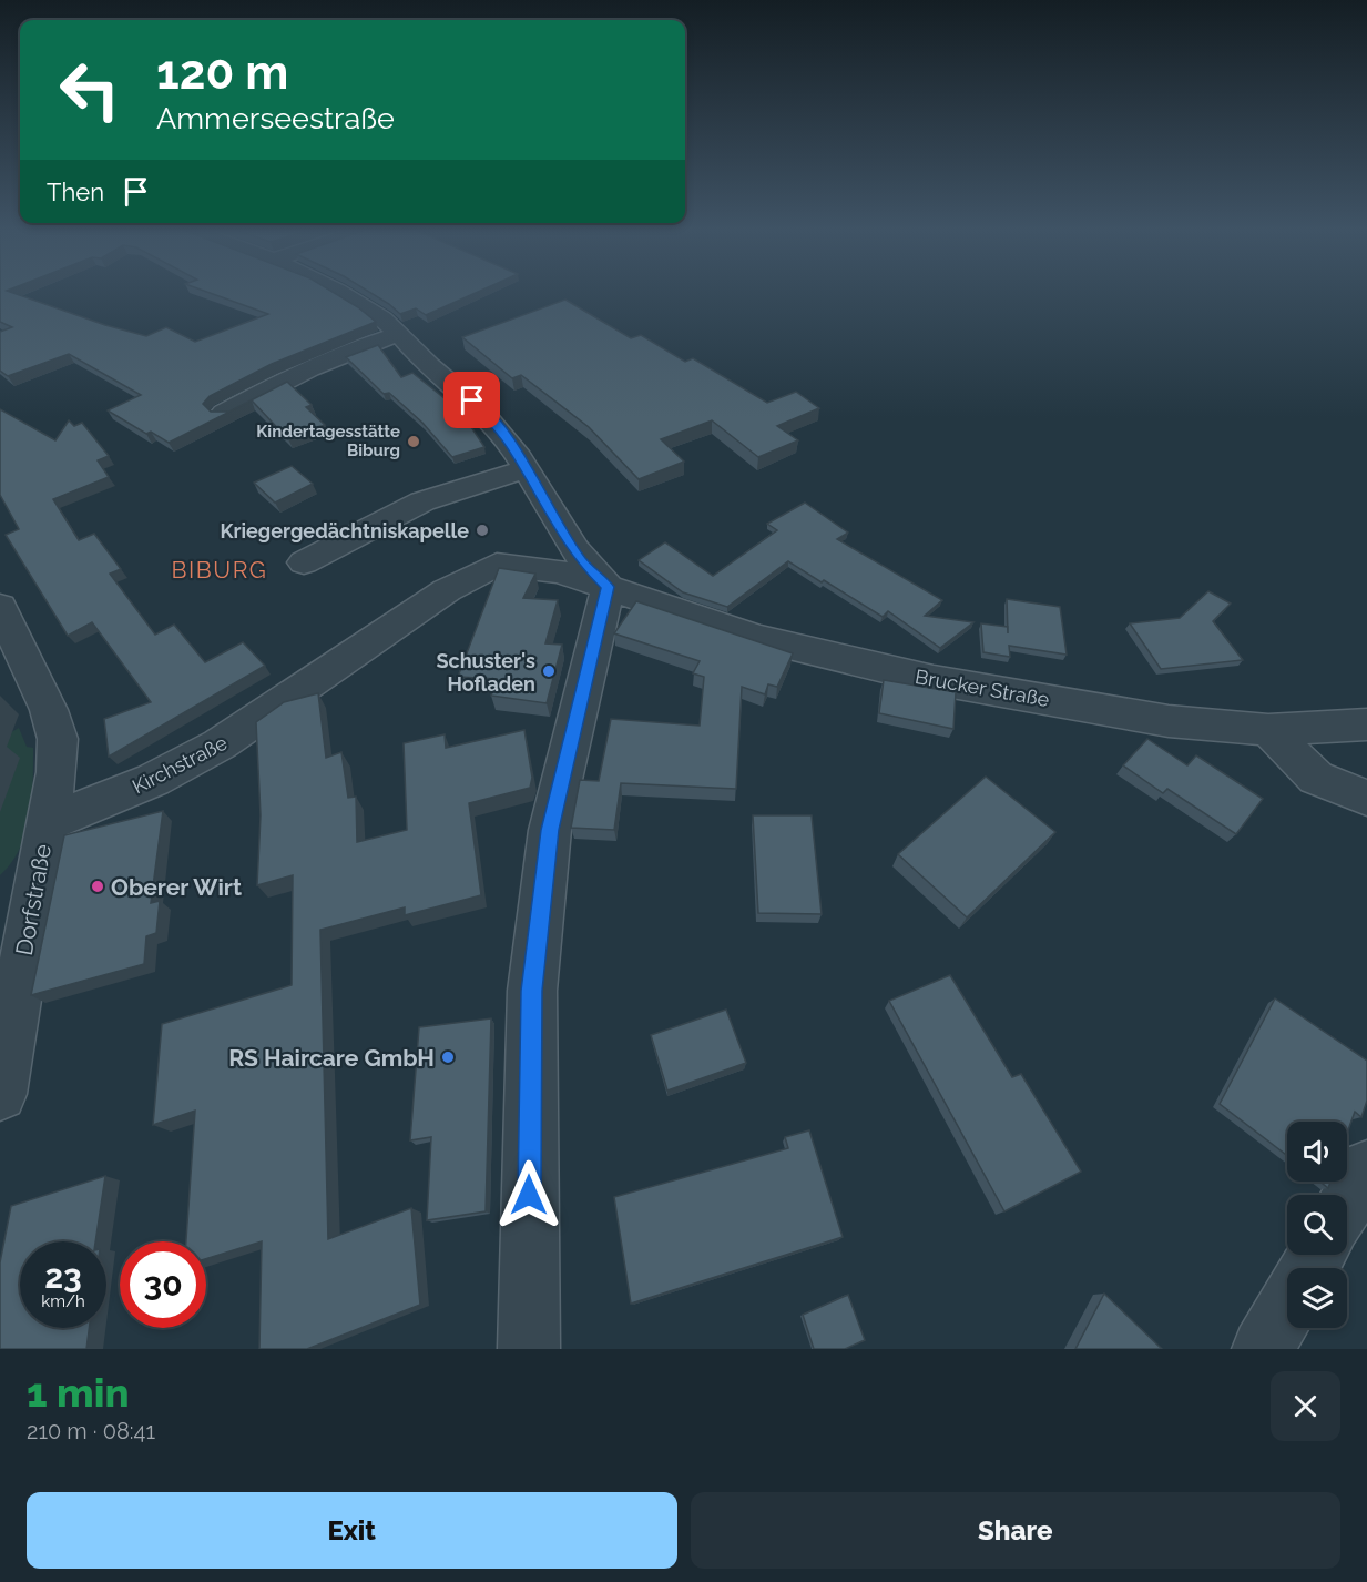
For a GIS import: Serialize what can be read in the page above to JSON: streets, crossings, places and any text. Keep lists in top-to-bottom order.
{
  "streets": {
    "street": ["Brucker Straße", "Kirchstraße", "Dorfstraße"]
  },
  "crossings": [
    ["Kirchstraße", "Dorfstraße"]
  ],
  "districts": ["BIBURG"],
  "places": [
    "Kindertagesstätte Biburg",
    "Kriegergedächtniskapelle",
    "Schuster's Hofladen",
    "Oberer Wirt",
    "RS Haircare GmbH"
  ],
  "page": {
    "turn": ["120 m", "Ammerseestraße"],
    "then": "Then",
    "speed": "23 km/h",
    "limit": "30",
    "heading": ["1 min", "210 m · 08:41"],
    "buttons": ["Exit", "Share"]
  }
}
